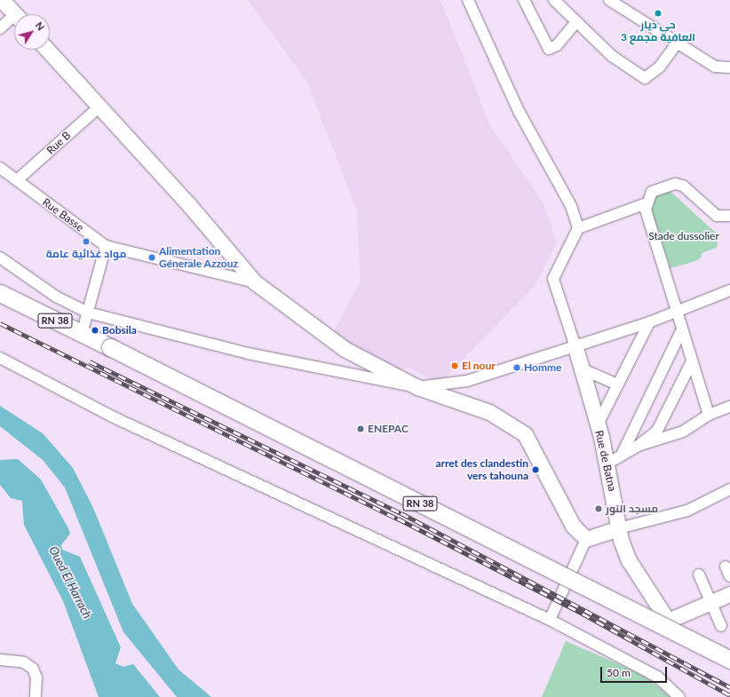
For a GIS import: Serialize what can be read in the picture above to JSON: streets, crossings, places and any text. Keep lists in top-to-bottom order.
{
  "streets": {
    "main road": ["RN 38"],
    "street": ["Rue B", "Rue Basse", "Rue de Batna"]
  },
  "crossings": [
    ["Rue B", "Rue Basse"]
  ],
  "water": ["Oued El Harrach"],
  "parks": ["Stade dussolier"],
  "places": [
    "حي ديار العافية مجمع 3",
    "مواد غذائية عامة",
    "Alimentation Génerale Azzouz",
    "Bobsila",
    "El nour",
    "Homme",
    "ENEPAC",
    "arret des clandestin vers tahouna",
    "مسجد النور"
  ],
  "scale_bar": "50 m",
  "north": "top right"
}
